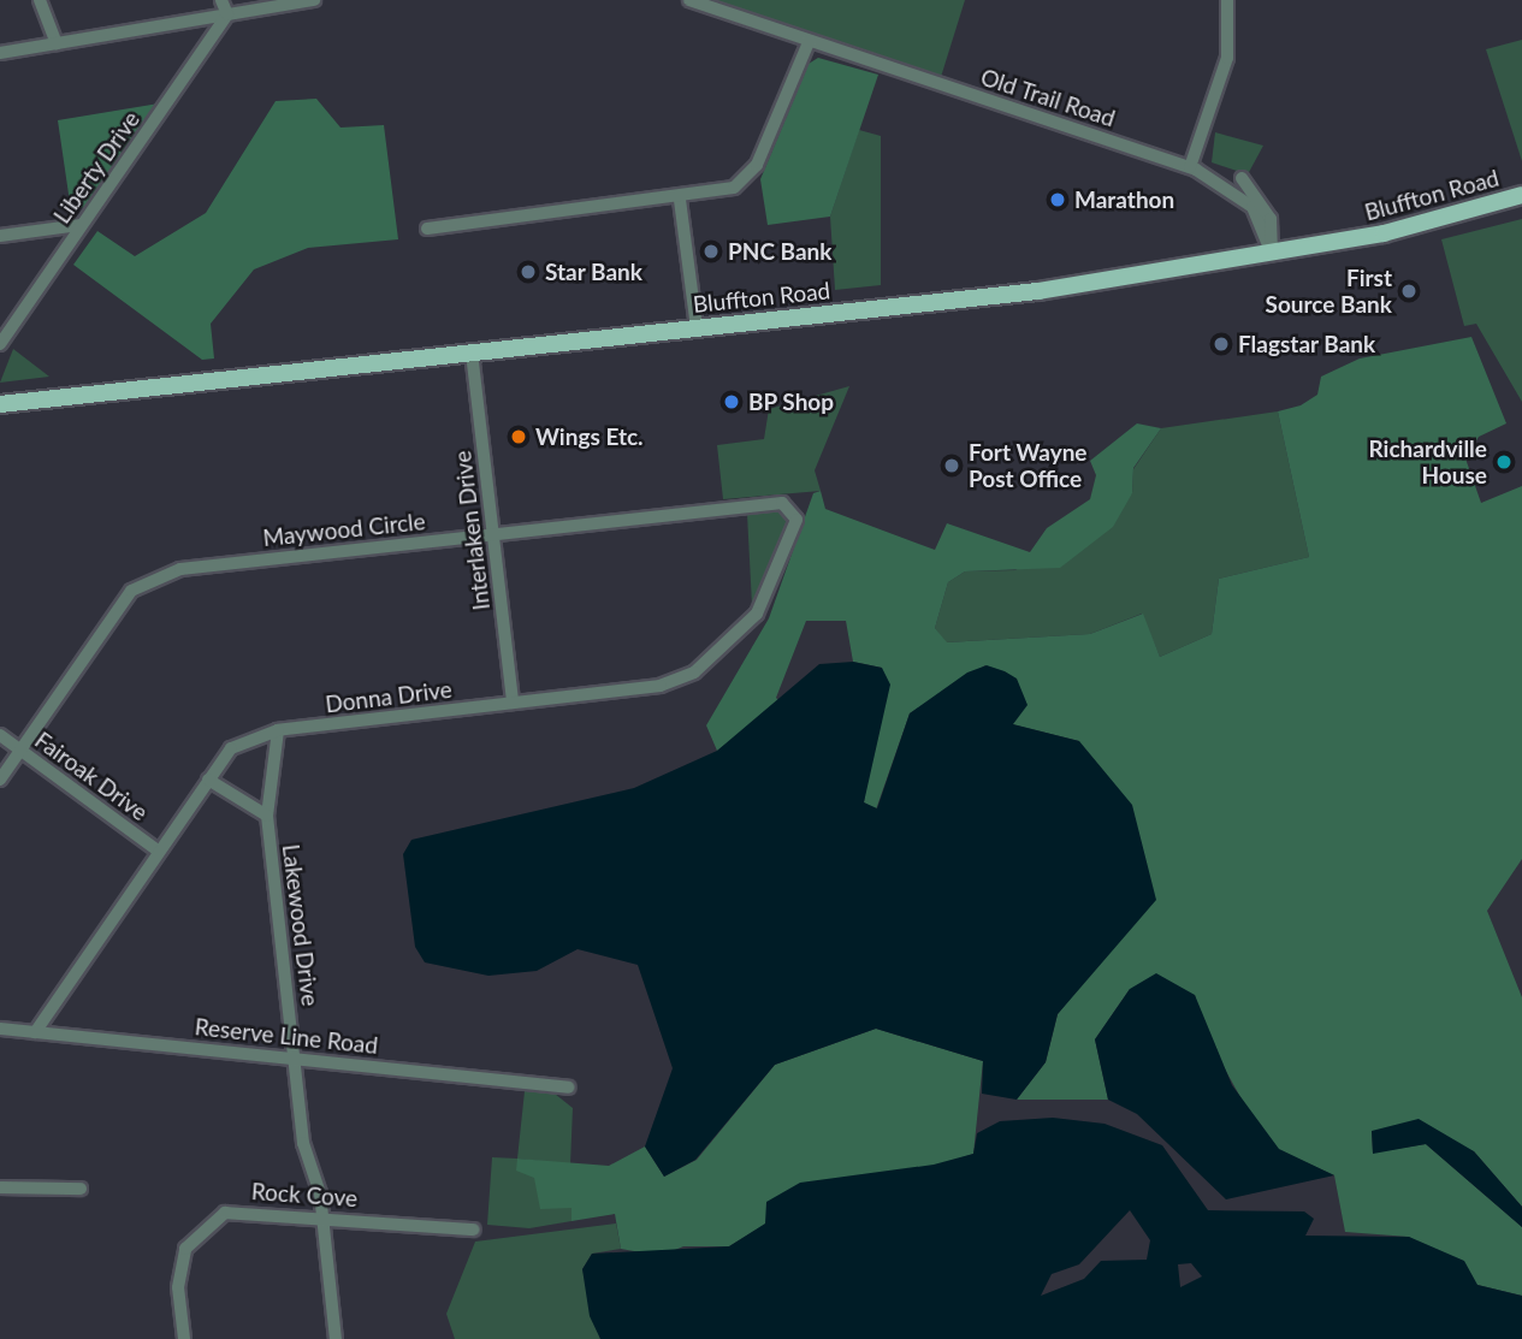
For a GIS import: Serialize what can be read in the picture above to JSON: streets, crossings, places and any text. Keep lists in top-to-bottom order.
{
  "streets": {
    "main road": ["Bluffton Road"],
    "street": [
      "Old Trail Road",
      "Liberty Drive",
      "Maywood Circle",
      "Interlaken Drive",
      "Donna Drive",
      "Fairoak Drive",
      "Lakewood Drive",
      "Reserve Line Road",
      "Rock Cove"
    ]
  },
  "crossings": [
    ["Old Trail Road", "Bluffton Road"],
    ["Bluffton Road", "Interlaken Drive"],
    ["Maywood Circle", "Interlaken Drive"],
    ["Maywood Circle", "Donna Drive"],
    ["Maywood Circle", "Fairoak Drive"],
    ["Interlaken Drive", "Donna Drive"],
    ["Donna Drive", "Fairoak Drive"],
    ["Donna Drive", "Lakewood Drive"],
    ["Donna Drive", "Reserve Line Road"],
    ["Lakewood Drive", "Reserve Line Road"],
    ["Lakewood Drive", "Rock Cove"]
  ],
  "places": [
    "Marathon",
    "PNC Bank",
    "Star Bank",
    "First Source Bank",
    "Flagstar Bank",
    "BP Shop",
    "Wings Etc.",
    "Richardville House",
    "Fort Wayne Post Office"
  ]
}
